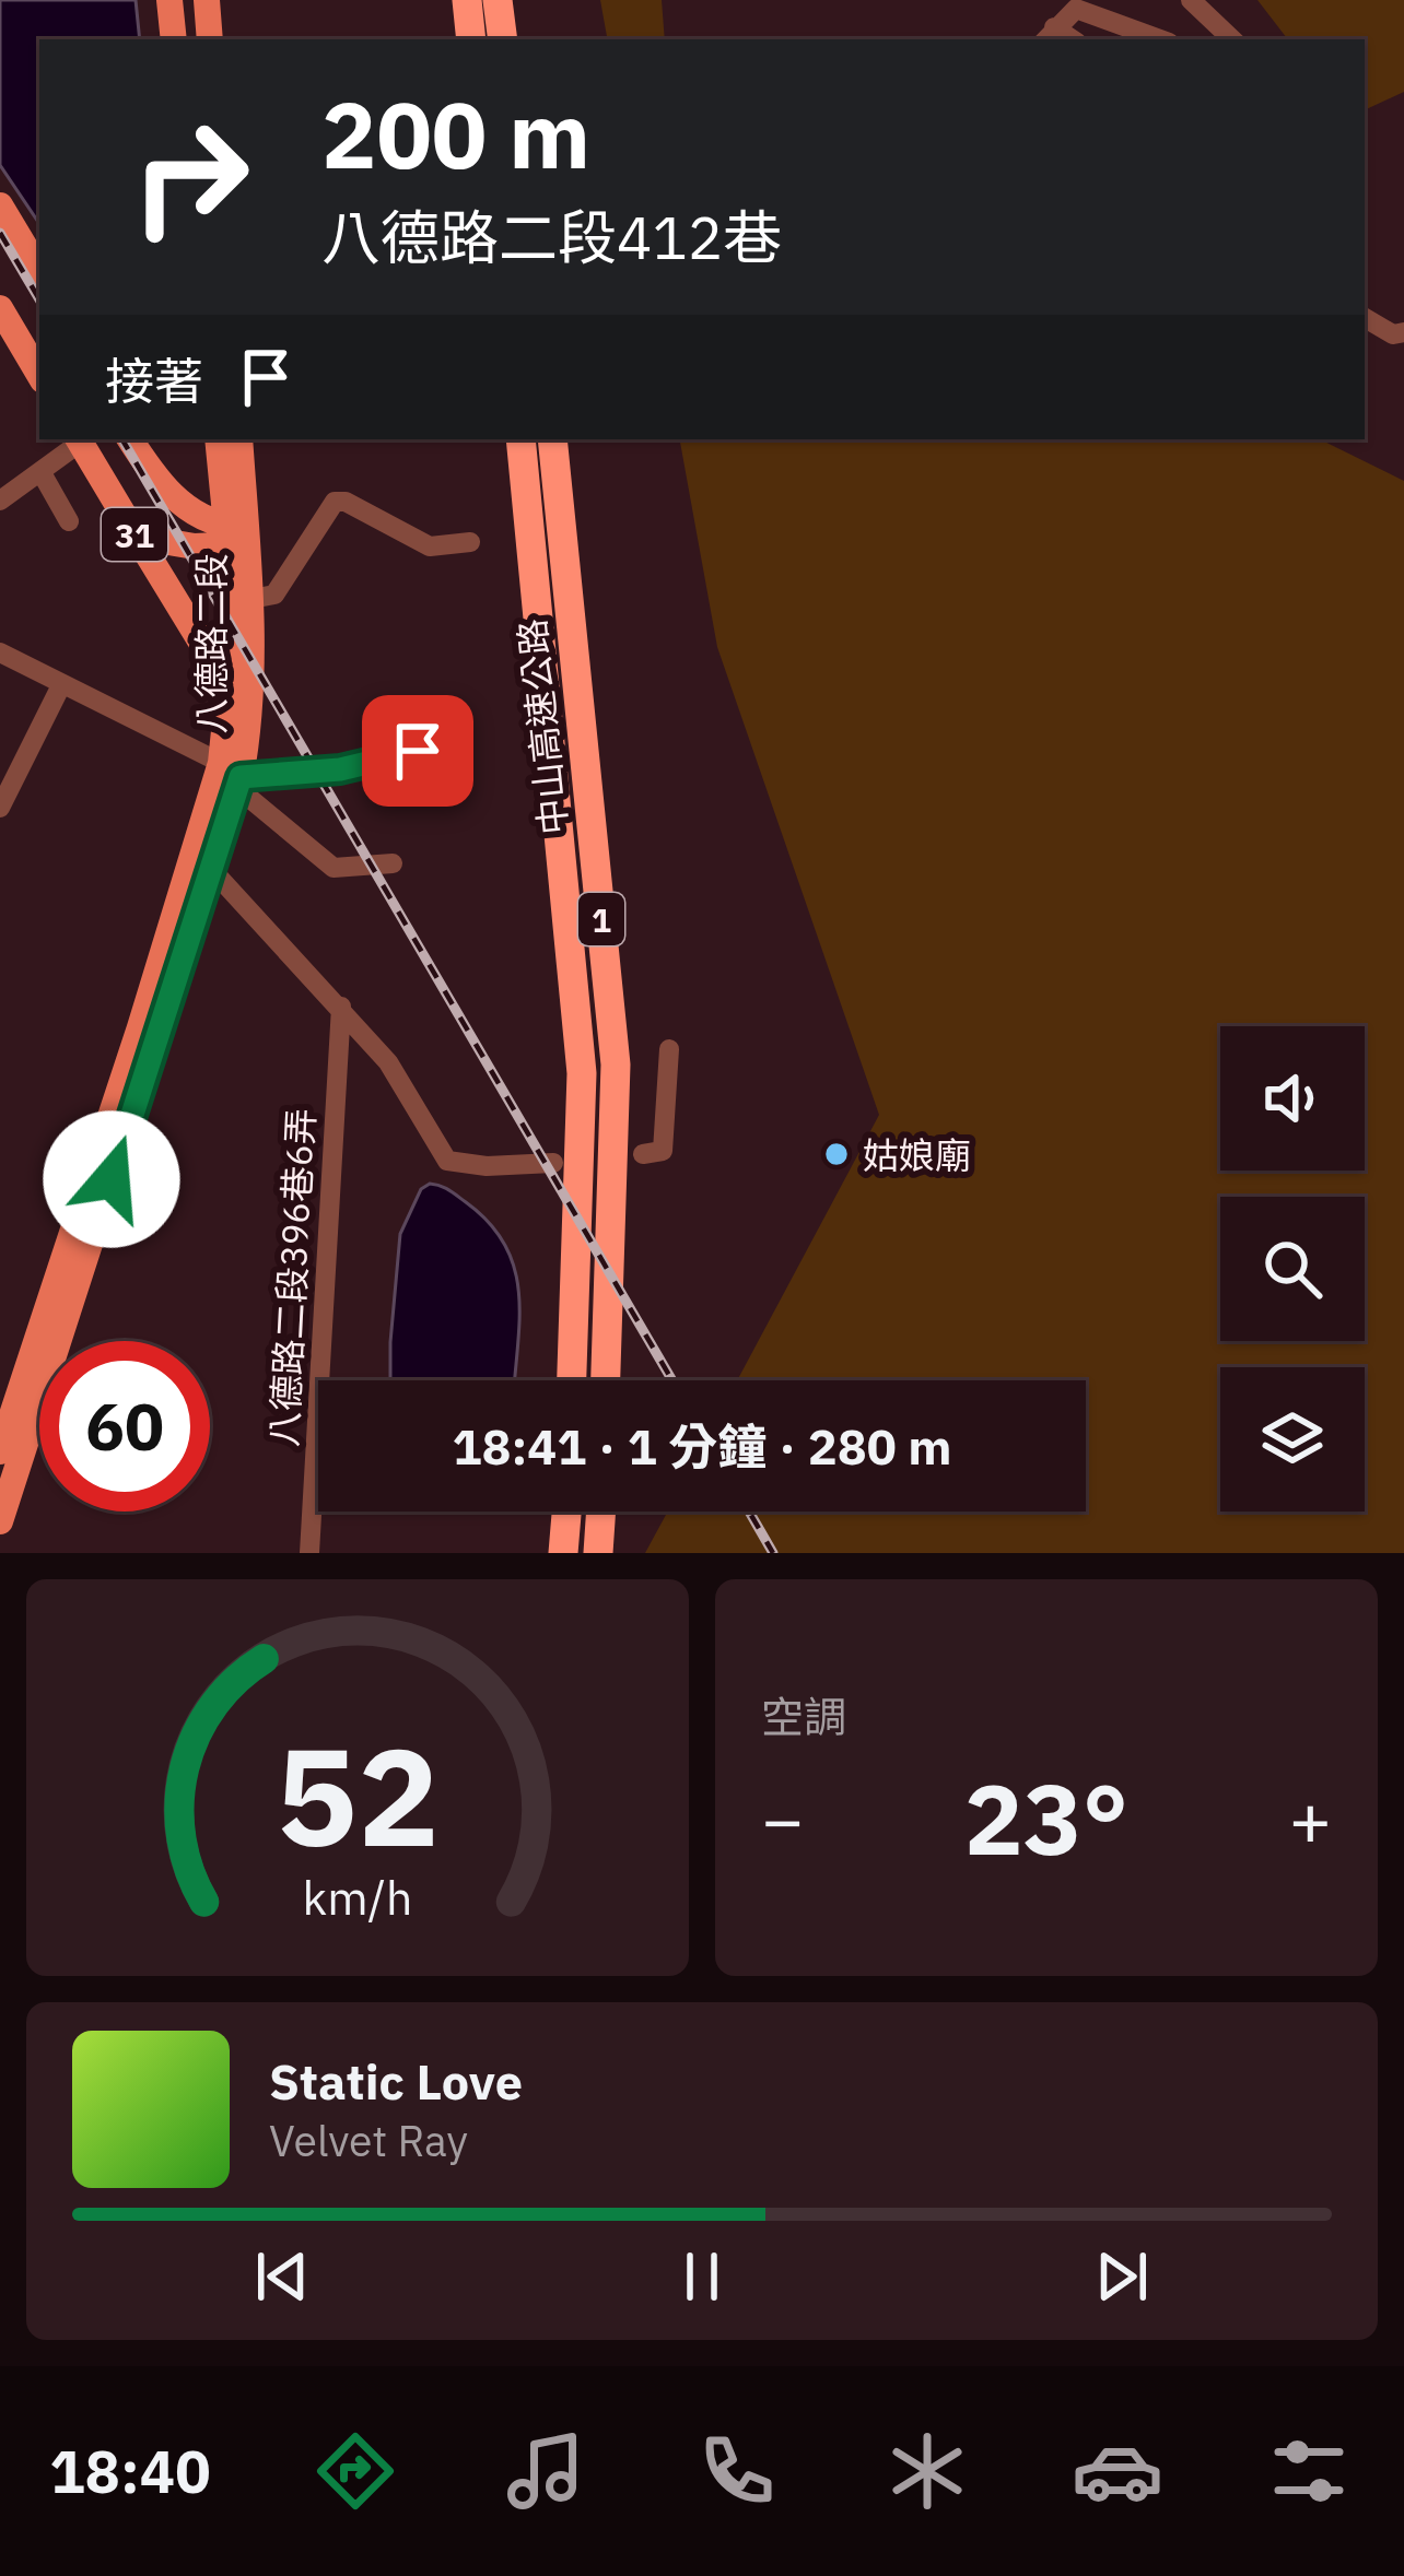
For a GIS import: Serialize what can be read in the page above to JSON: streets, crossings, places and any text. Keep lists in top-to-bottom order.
{
  "streets": {
    "highway": ["中山高速公路", "1"],
    "main road": ["31", "八德路二段"],
    "street": ["八德路二段396巷6弄"]
  },
  "crossings": [
    ["31", "八德路二段"]
  ],
  "places": ["姑娘廟"],
  "page": {
    "turn": ["200 m", "八德路二段412巷"],
    "then": "接著",
    "limit": "60",
    "trip": "18:41 · 1 分鐘 · 280 m",
    "tile": "空調",
    "heat": ["−", "23°", "+"],
    "song": ["Static Love", "Velvet Ray"],
    "tabs": "18:40",
    "gauge": ["52", "km/h"]
  }
}
